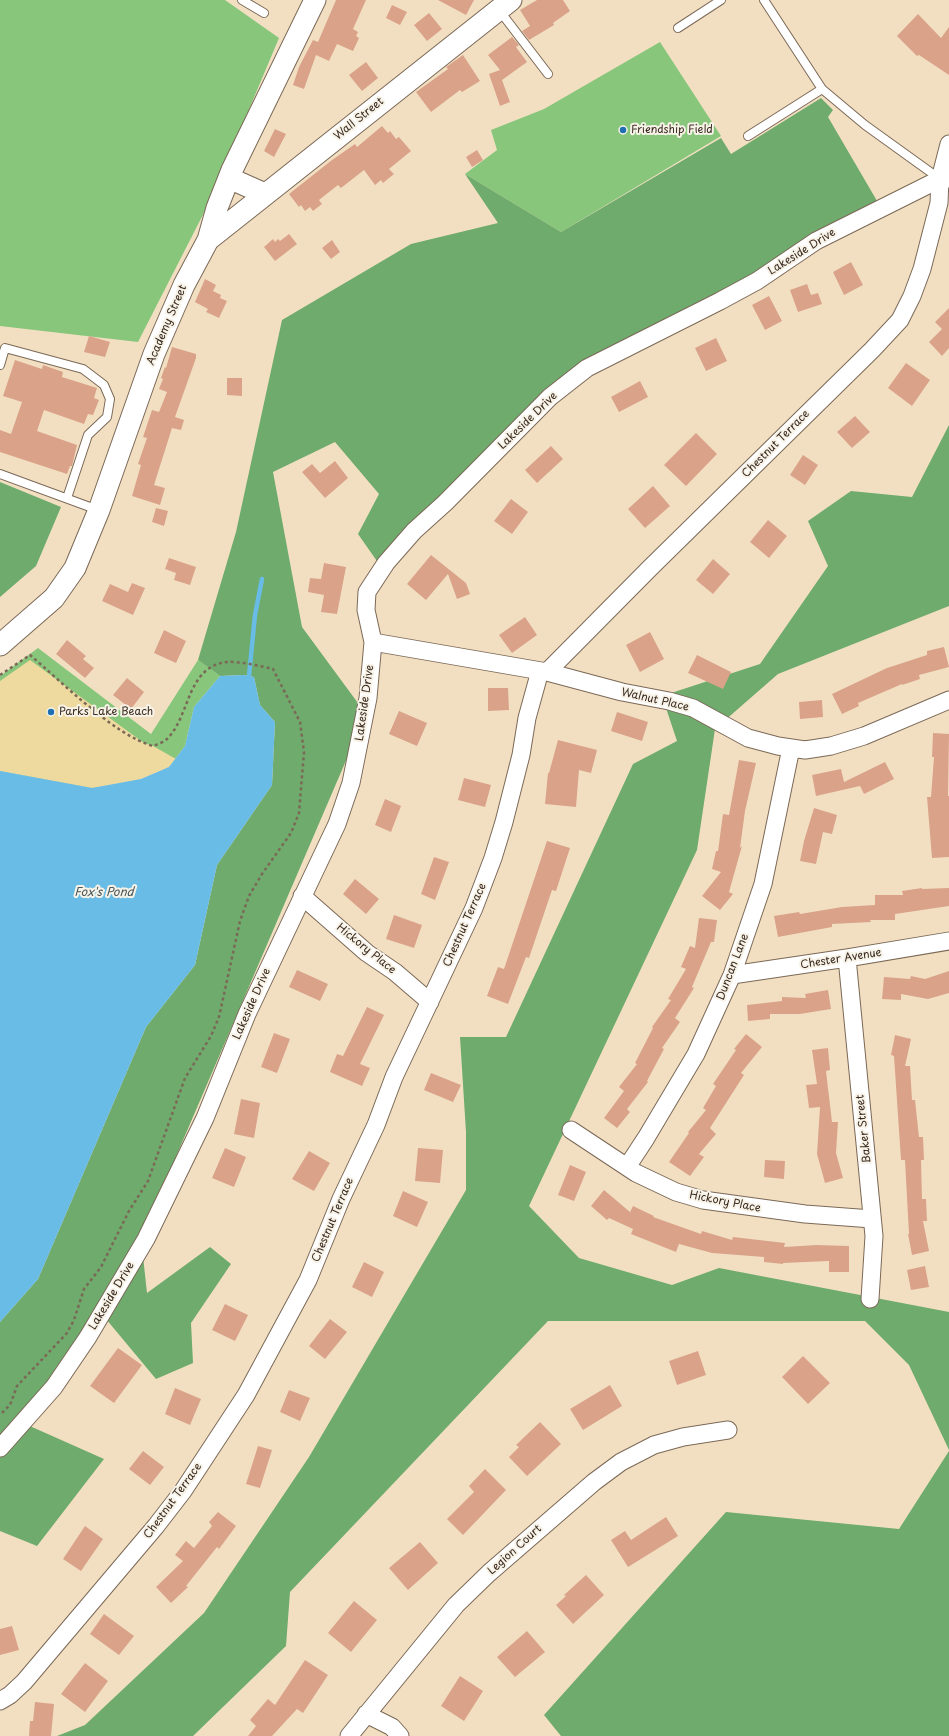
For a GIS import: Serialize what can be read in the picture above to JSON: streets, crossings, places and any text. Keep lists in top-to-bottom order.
{
  "streets": {
    "street": [
      "Wall Street",
      "Lakeside Drive",
      "Academy Street",
      "Chestnut Terrace",
      "Walnut Place",
      "Hickory Place",
      "Chester Avenue",
      "Duncan Lane",
      "Baker Street",
      "Legion Court"
    ]
  },
  "crossings": [
    ["Wall Street", "Academy Street"],
    ["Lakeside Drive", "Chestnut Terrace"],
    ["Lakeside Drive", "Walnut Place"],
    ["Lakeside Drive", "Hickory Place"],
    ["Chestnut Terrace", "Walnut Place"],
    ["Chestnut Terrace", "Hickory Place"],
    ["Walnut Place", "Duncan Lane"],
    ["Hickory Place", "Duncan Lane"],
    ["Hickory Place", "Baker Street"],
    ["Chester Avenue", "Duncan Lane"],
    ["Chester Avenue", "Baker Street"]
  ],
  "water": ["Fox's Pond"],
  "places": ["Friendship Field", "Parks Lake Beach"]
}
